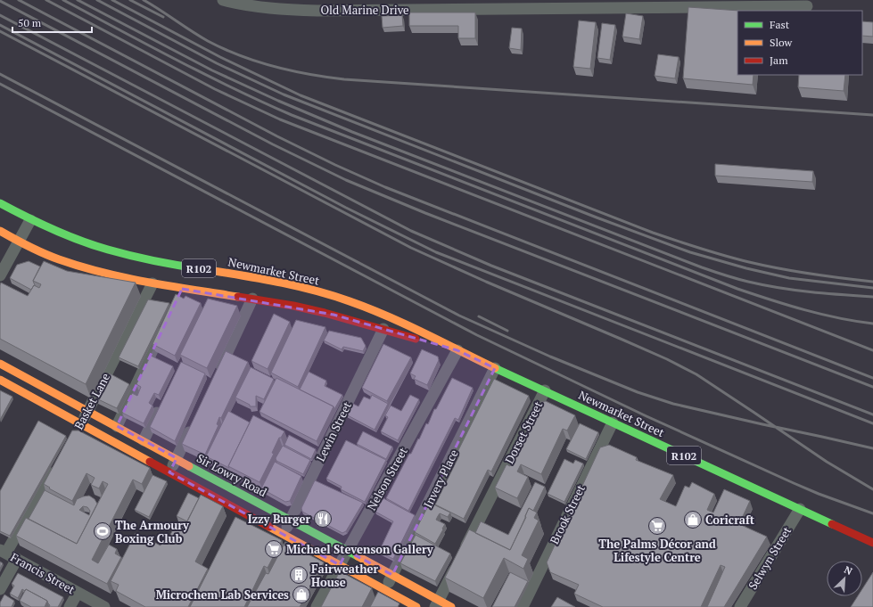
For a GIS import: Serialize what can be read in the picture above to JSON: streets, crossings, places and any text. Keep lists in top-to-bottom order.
{
  "streets": {
    "main road": ["R102", "Newmarket Street", "Sir Lowry Road"],
    "street": [
      "Old Marine Drive",
      "Basket Lane",
      "Lewin Street",
      "Dorset Street",
      "Nelson Street",
      "Invery Place",
      "Brook Street",
      "Selwyn Street",
      "Francis Street"
    ]
  },
  "crossings": [
    ["Newmarket Street", "Basket Lane"],
    ["Newmarket Street", "Lewin Street"],
    ["Newmarket Street", "Dorset Street"],
    ["Newmarket Street", "Nelson Street"],
    ["Newmarket Street", "Invery Place"],
    ["Newmarket Street", "Brook Street"],
    ["Newmarket Street", "Selwyn Street"],
    ["Basket Lane", "Sir Lowry Road"],
    ["Lewin Street", "Sir Lowry Road"],
    ["Dorset Street", "Sir Lowry Road"],
    ["Sir Lowry Road", "Nelson Street"],
    ["Sir Lowry Road", "Invery Place"]
  ],
  "places": {
    "restaurant": ["Izzy Burger"],
    "shop": ["Coricraft", "Microchem Lab Services"],
    "supermarket": ["The Palms Décor and Lifestyle Centre", "Michael Stevenson Gallery"],
    "sports": ["The Armoury Boxing Club"],
    "building": ["Fairweather House"]
  },
  "legend": ["Fast", "Slow", "Jam"],
  "scale_bar": "50 m",
  "north": "top right"
}
